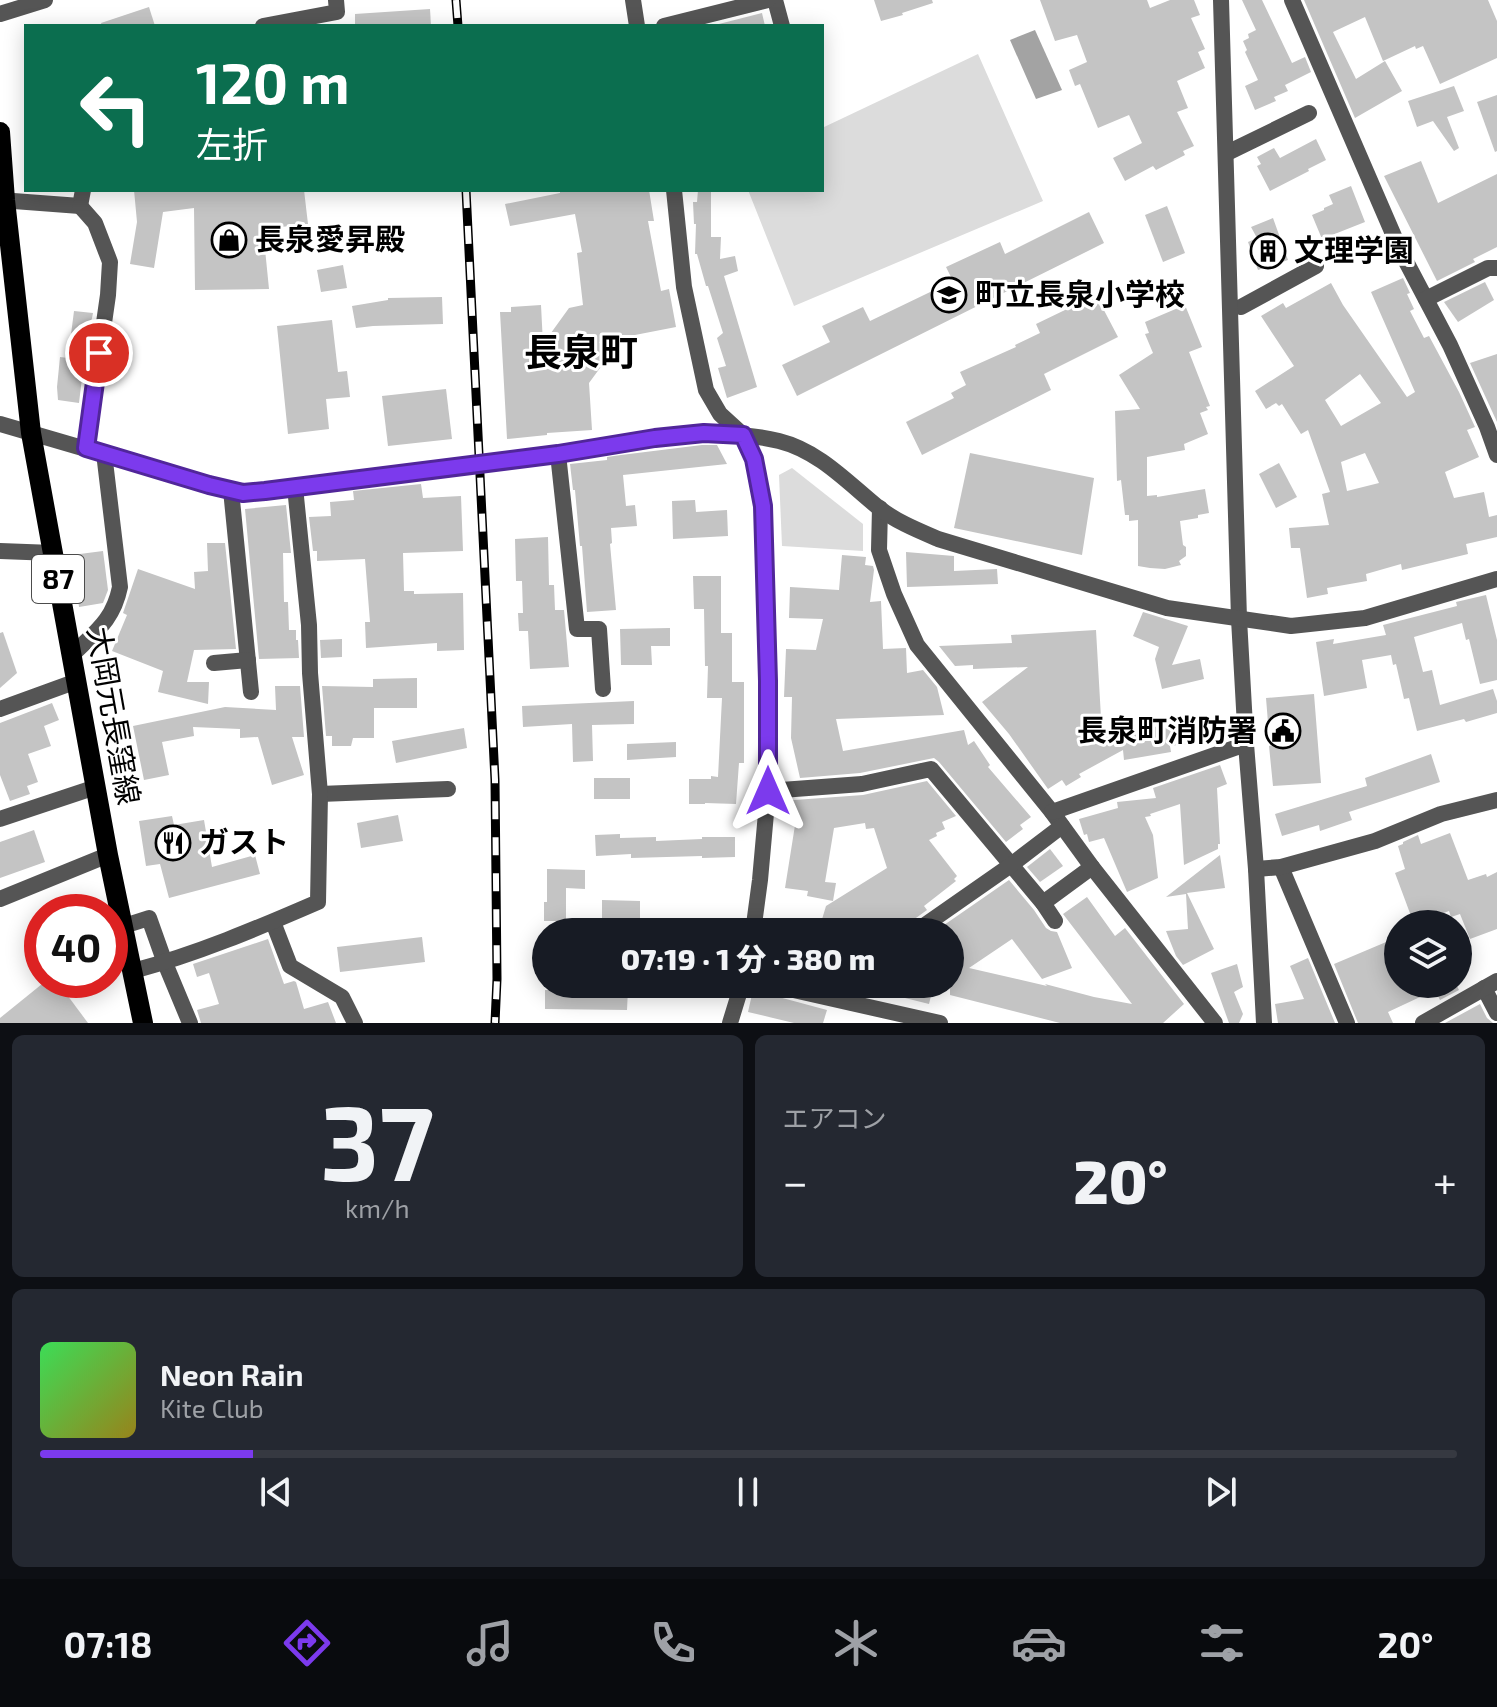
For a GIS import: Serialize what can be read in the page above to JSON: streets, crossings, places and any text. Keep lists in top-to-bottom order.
{
  "streets": {
    "main road": ["87", "大岡元長窪線"]
  },
  "districts": ["長泉町"],
  "places": {
    "shop": ["長泉愛昇殿"],
    "building": ["文理学園"],
    "school or university": ["町立長泉小学校"],
    "public building": ["長泉町消防署"],
    "restaurant": ["ガスト"]
  },
  "page": {
    "turn": ["120 m", "左折"],
    "limit": "40",
    "trip": "07:19 · 1 分 · 380 m",
    "tile": [
      ["37", "km/h"],
      "エアコン"
    ],
    "heat": ["−", "20°", "+"],
    "song": ["Neon Rain", "Kite Club"],
    "tabs": ["07:18", "20°"]
  }
}
